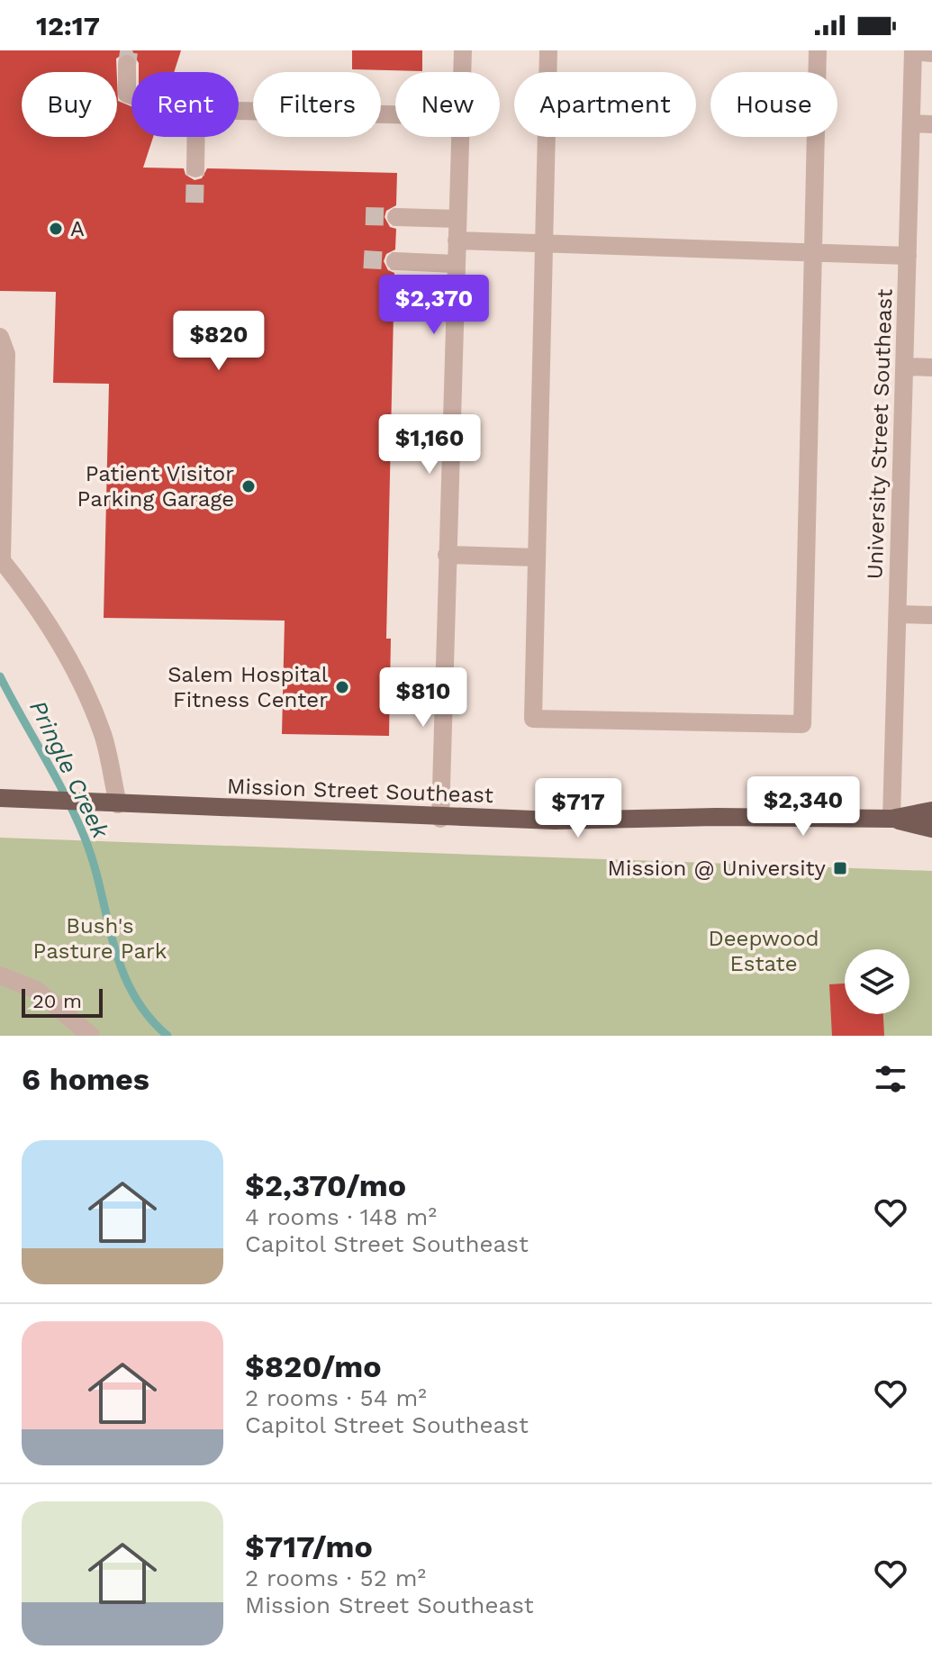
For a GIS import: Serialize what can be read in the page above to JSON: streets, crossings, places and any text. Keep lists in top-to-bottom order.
{
  "streets": {
    "main road": ["Mission Street Southeast"],
    "street": ["University Street Southeast"]
  },
  "crossings": [
    ["University Street Southeast", "Mission Street Southeast"]
  ],
  "water": ["Pringle Creek"],
  "parks": ["Bush's Pasture Park", "Deepwood Estate"],
  "places": {
    "other": ["A", "Patient Visitor Parking Garage", "Salem Hospital Fitness Center"],
    "transit": ["Mission @ University"]
  },
  "scale_bar": "20 m",
  "page": {
    "status": "12:17",
    "chip": [
      "Buy",
      "Rent",
      "Filters",
      "New",
      "Apartment",
      "House"
    ],
    "price": [
      "$2,370",
      "$820",
      "$1,160",
      "$810",
      "$2,340",
      "$717"
    ],
    "scale": "20 m",
    "heading": "6 homes",
    "list": [
      {
        "name": "$2,370/mo",
        "note": "4 rooms · 148 m² · Capitol Street Southeast"
      },
      {
        "name": "$820/mo",
        "note": "2 rooms · 54 m² · Capitol Street Southeast"
      },
      {
        "name": "$717/mo",
        "note": "2 rooms · 52 m² · Mission Street Southeast"
      }
    ]
  }
}
